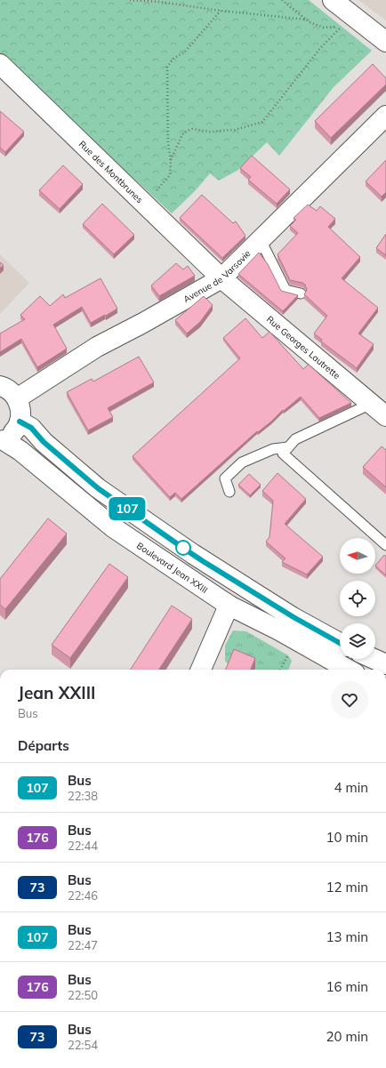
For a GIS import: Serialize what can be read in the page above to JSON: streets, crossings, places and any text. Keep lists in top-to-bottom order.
{
  "streets": {
    "street": [
      "Rue des Montbrunes",
      "Avenue de Varsovie",
      "Rue Georges Lautrette",
      "Boulevard Jean XXIII"
    ]
  },
  "crossings": [
    ["Rue des Montbrunes", "Avenue de Varsovie"],
    ["Rue des Montbrunes", "Rue Georges Lautrette"],
    ["Avenue de Varsovie", "Rue Georges Lautrette"]
  ],
  "lines": ["bus line 107"],
  "north": "left",
  "page": {
    "on_map": "107",
    "heading": [
      ["Jean XXIII", "Bus"],
      "Départs"
    ],
    "list": [
      {
        "mark": "107",
        "name": "Bus",
        "note": "22:38",
        "value": "4 min"
      },
      {
        "mark": "176",
        "name": "Bus",
        "note": "22:44",
        "value": "10 min"
      },
      {
        "mark": "73",
        "name": "Bus",
        "note": "22:46",
        "value": "12 min"
      },
      {
        "mark": "107",
        "name": "Bus",
        "note": "22:47",
        "value": "13 min"
      },
      {
        "mark": "176",
        "name": "Bus",
        "note": "22:50",
        "value": "16 min"
      },
      {
        "mark": "73",
        "name": "Bus",
        "note": "22:54",
        "value": "20 min"
      }
    ]
  }
}
